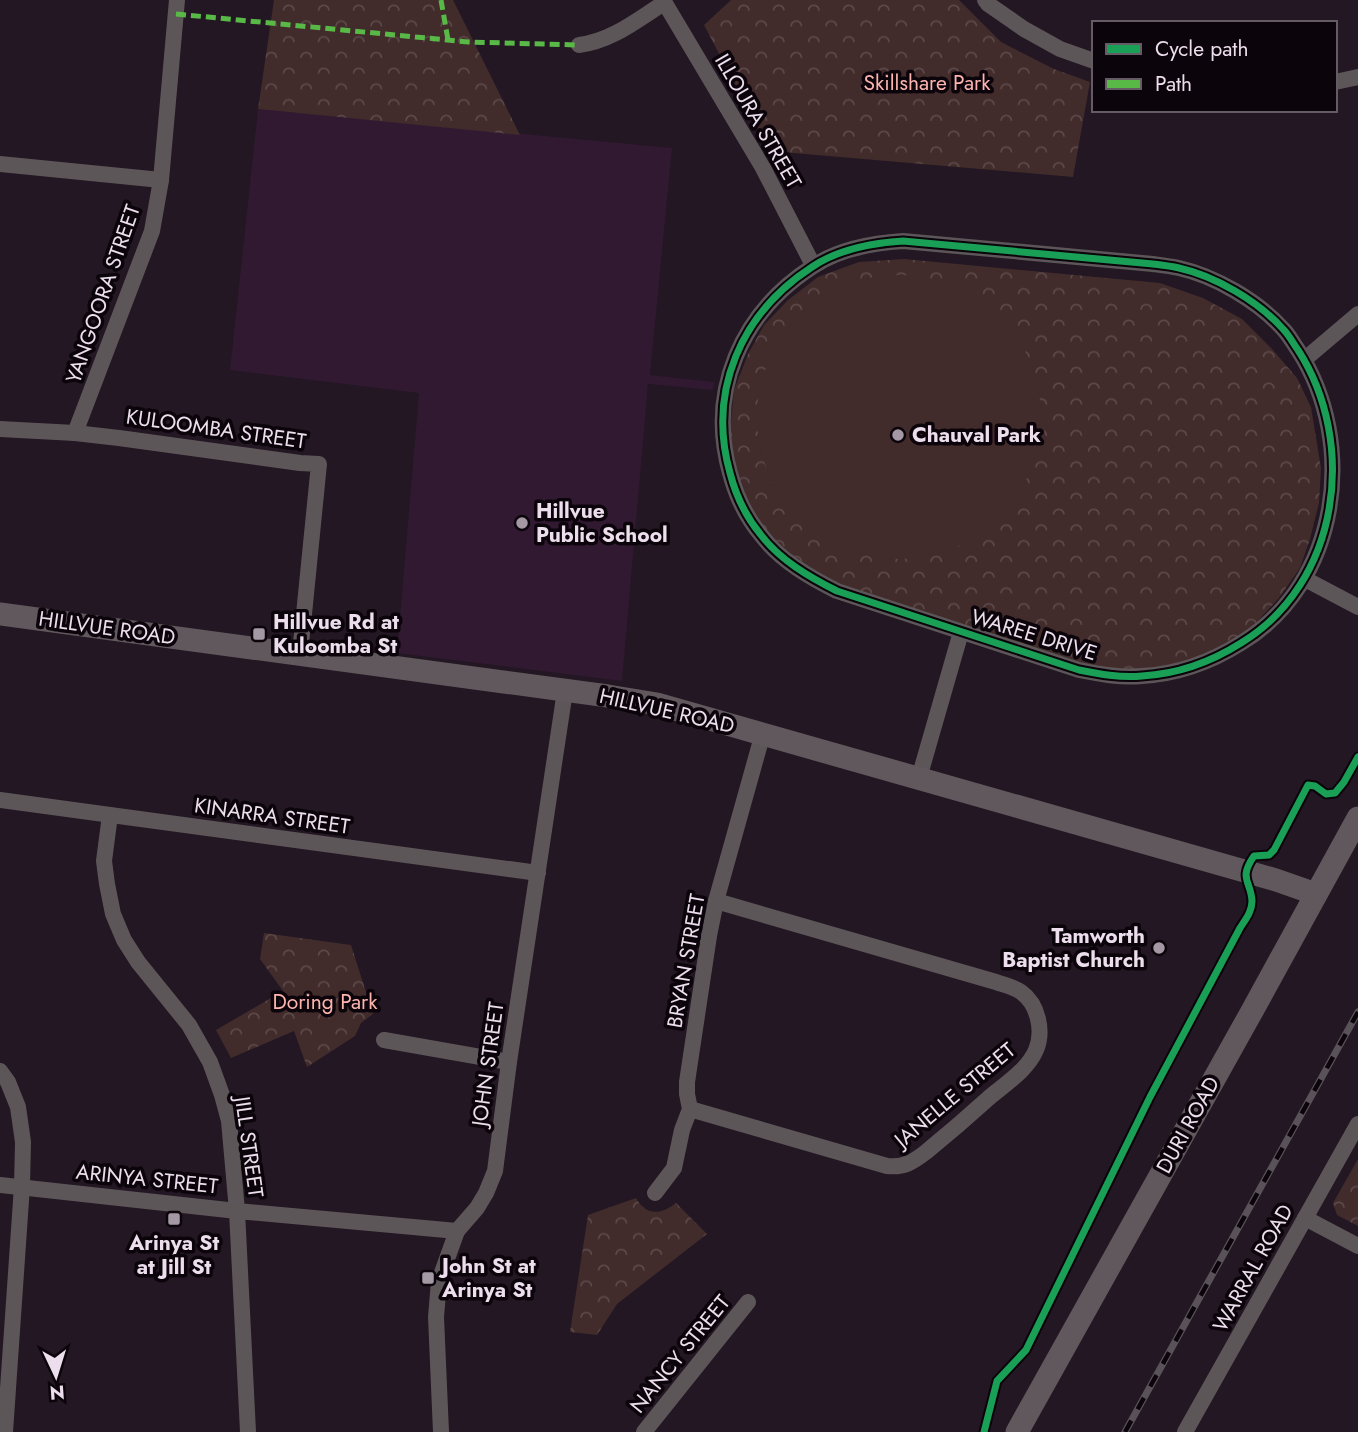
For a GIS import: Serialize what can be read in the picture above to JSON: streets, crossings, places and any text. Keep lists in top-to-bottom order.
{
  "streets": {
    "street": [
      "ILLOURA STREET",
      "YANGOORA STREET",
      "KULOOMBA STREET",
      "HILLVUE ROAD",
      "WAREE DRIVE",
      "KINARRA STREET",
      "BRYAN STREET",
      "JOHN STREET",
      "JANELLE STREET",
      "DURI ROAD",
      "JILL STREET",
      "ARINYA STREET",
      "WARRAL ROAD",
      "NANCY STREET"
    ]
  },
  "crossings": [
    ["ILLOURA STREET", "WAREE DRIVE"],
    ["YANGOORA STREET", "KULOOMBA STREET"],
    ["KULOOMBA STREET", "HILLVUE ROAD"],
    ["HILLVUE ROAD", "BRYAN STREET"],
    ["HILLVUE ROAD", "JOHN STREET"],
    ["HILLVUE ROAD", "DURI ROAD"],
    ["KINARRA STREET", "JOHN STREET"],
    ["KINARRA STREET", "JILL STREET"],
    ["BRYAN STREET", "JANELLE STREET"],
    ["JOHN STREET", "ARINYA STREET"],
    ["JILL STREET", "ARINYA STREET"]
  ],
  "parks": ["Skillshare Park", "Doring Park"],
  "places": {
    "other": ["Chauval Park", "Hillvue Public School", "Tamworth Baptist Church"],
    "transit": ["Hillvue Rd at Kuloomba St", "Arinya St at Jill St", "John St at Arinya St"]
  },
  "legend": ["Cycle path", "Path"],
  "north": "bottom"
}
